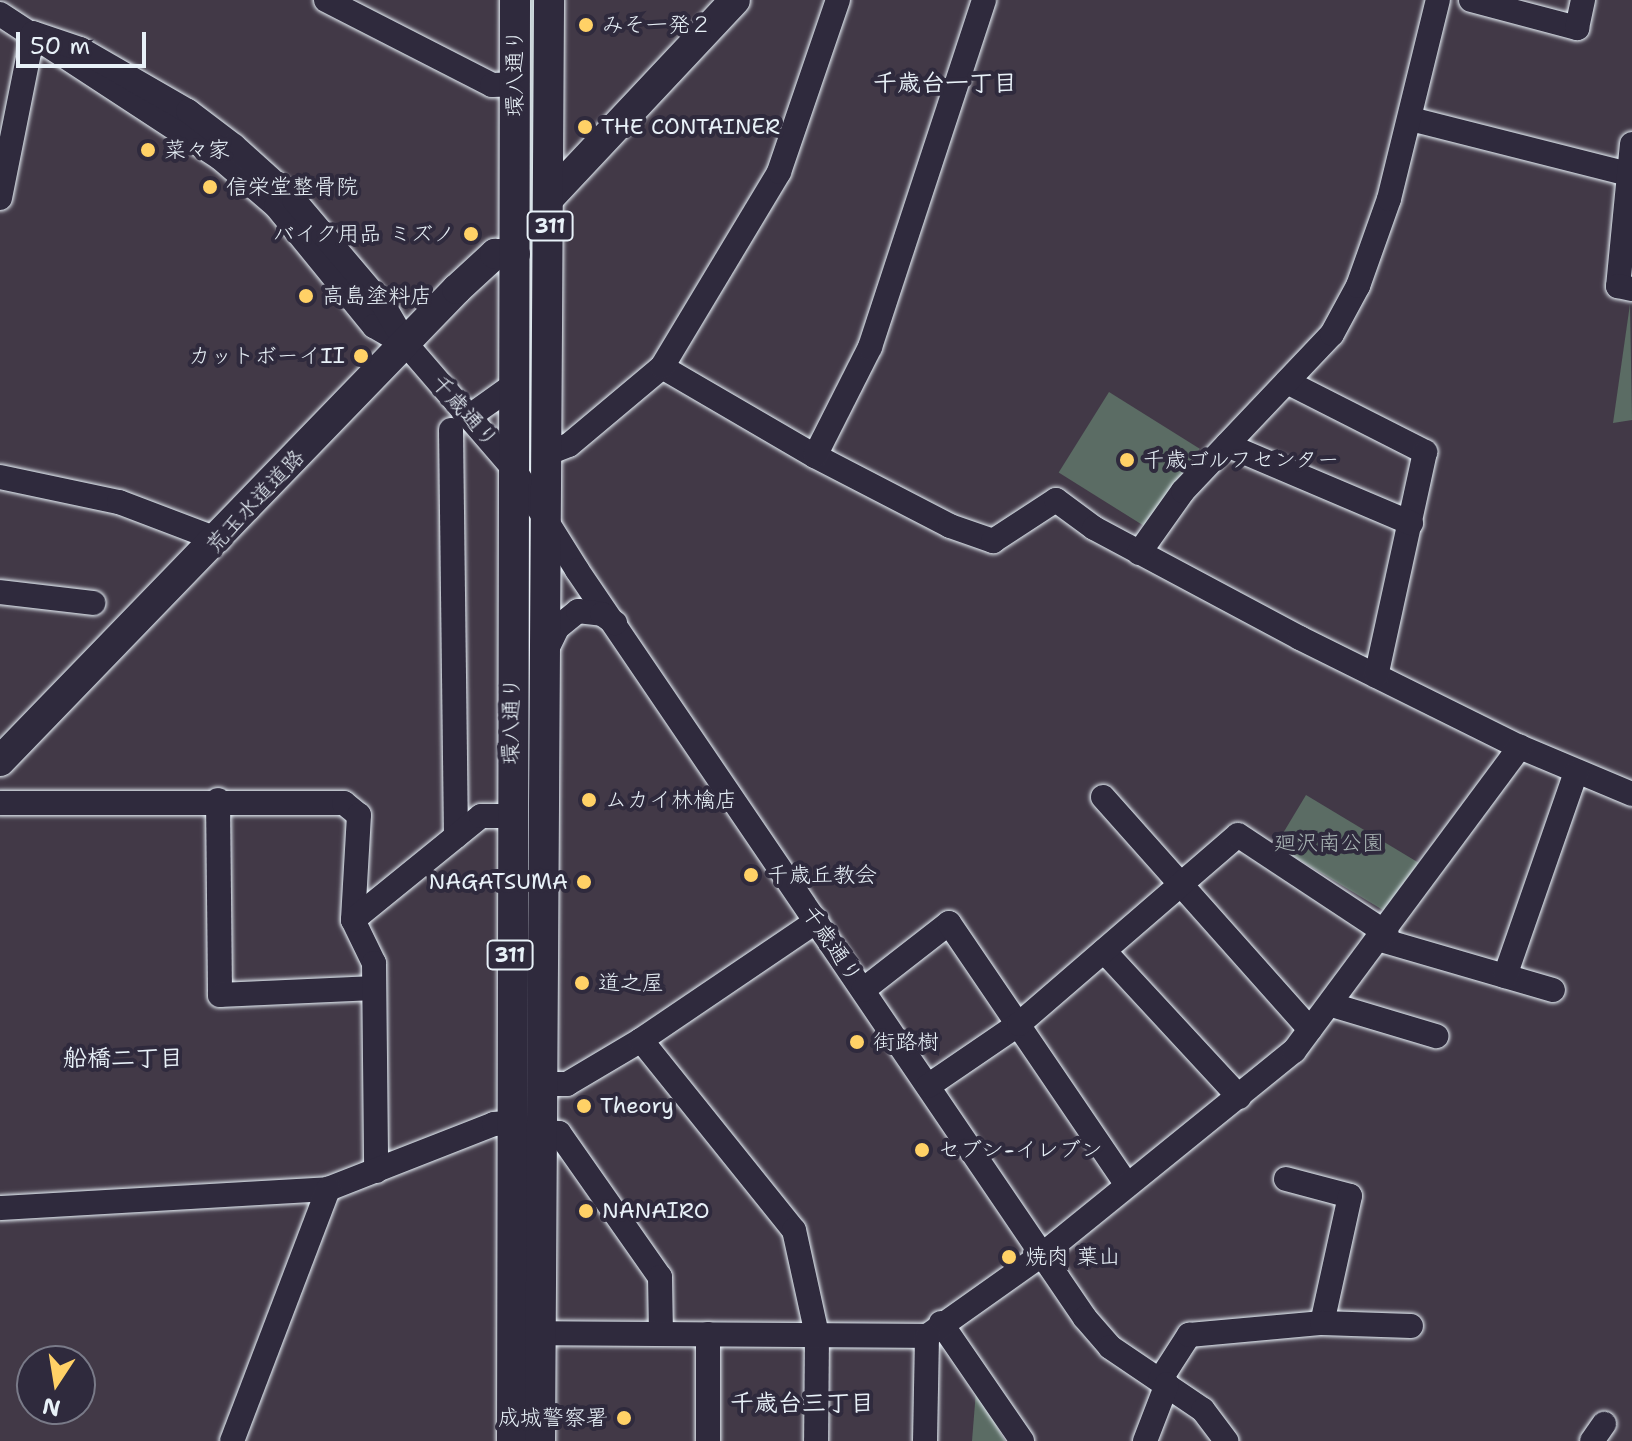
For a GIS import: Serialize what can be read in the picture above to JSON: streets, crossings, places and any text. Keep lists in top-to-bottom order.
{
  "streets": {
    "main road": ["環八通り", "311", "荒玉水道道路"],
    "street": ["千歳通り"]
  },
  "crossings": [
    ["環八通り", "千歳通り"],
    ["環八通り", "荒玉水道道路"],
    ["千歳通り", "荒玉水道道路"]
  ],
  "districts": ["千歳台一丁目", "船橋二丁目", "千歳台三丁目"],
  "parks": ["廻沢南公園"],
  "places": [
    "みそ一発２",
    "THE CONTAINER",
    "菜々家",
    "信栄堂整骨院",
    "バイク用品 ミズノ",
    "高島塗料店",
    "カットボーイII",
    "千歳ゴルフセンター",
    "ムカイ林檎店",
    "千歳丘教会",
    "NAGATSUMA",
    "道之屋",
    "街路樹",
    "Theory",
    "セブン-イレブン",
    "NANAIRO",
    "焼肉 葉山",
    "成城警察署"
  ],
  "scale_bar": "50 m",
  "north": "bottom"
}
